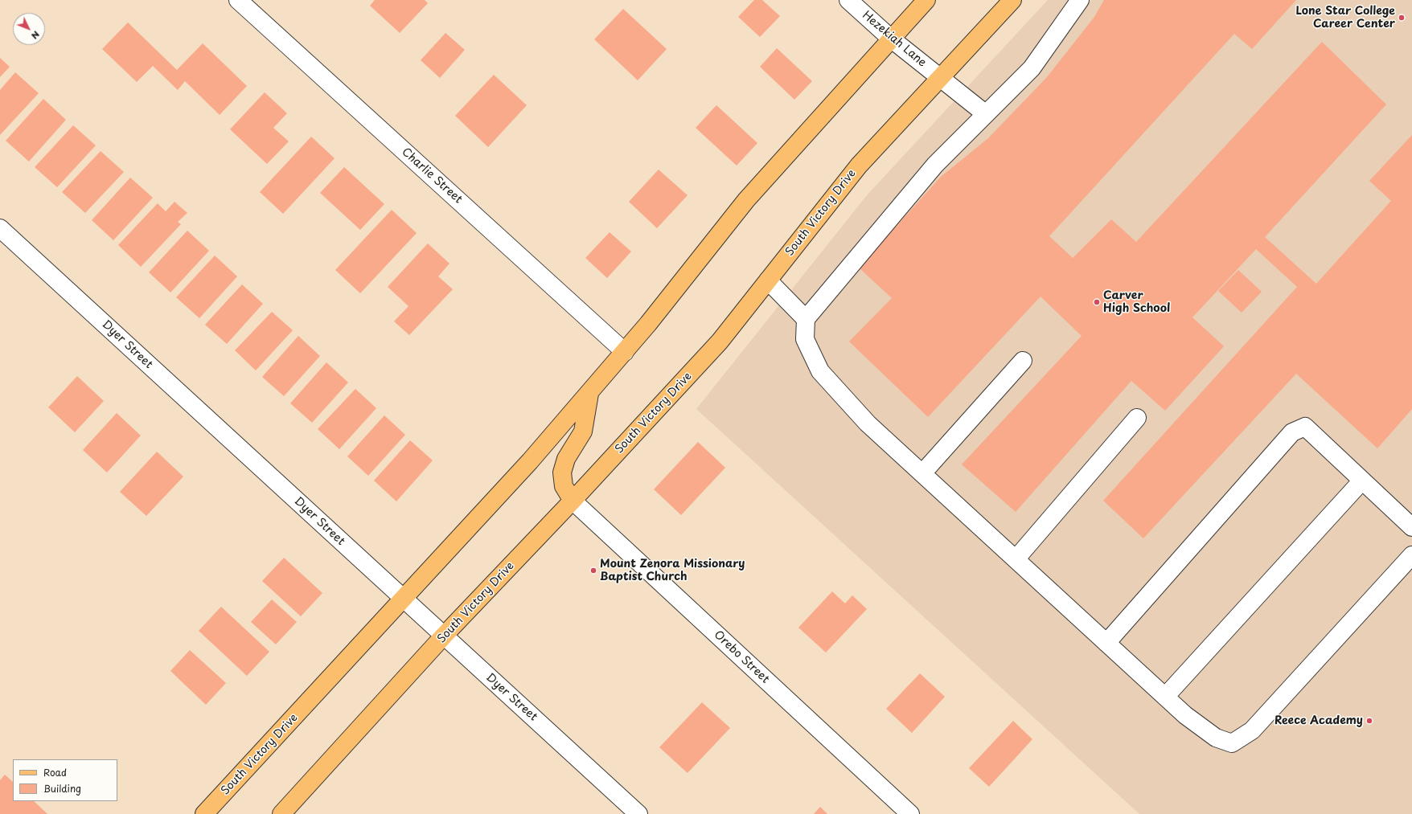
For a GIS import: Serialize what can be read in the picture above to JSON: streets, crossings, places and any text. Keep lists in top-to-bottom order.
{
  "streets": {
    "main road": ["South Victory Drive"],
    "street": [
      "Hezekiah Lane",
      "Charlie Street",
      "Dyer Street",
      "Orebo Street"
    ]
  },
  "crossings": [
    ["Hezekiah Lane", "South Victory Drive"],
    ["Charlie Street", "South Victory Drive"],
    ["South Victory Drive", "Dyer Street"],
    ["South Victory Drive", "Orebo Street"]
  ],
  "places": [
    "Lone Star College Career Center",
    "Carver High School",
    "Mount Zenora Missionary Baptist Church",
    "Reece Academy"
  ],
  "legend": ["Road", "Building"],
  "north": "bottom right"
}
